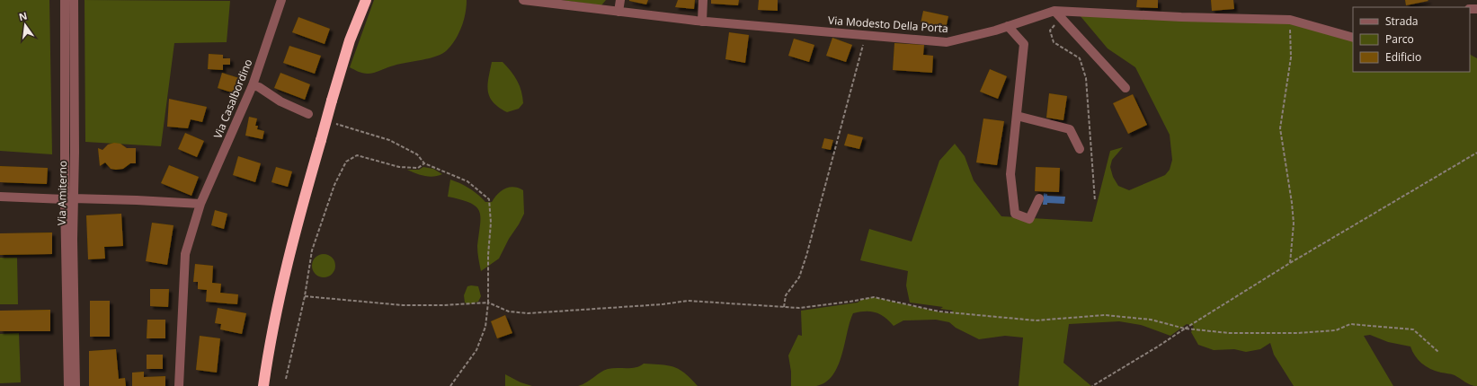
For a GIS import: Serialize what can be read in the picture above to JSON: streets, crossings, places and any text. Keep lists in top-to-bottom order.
{
  "streets": {
    "street": ["Via Modesto Della Porta", "Via Casalbordino", "Via Amiterno"]
  },
  "legend": ["Strada", "Parco", "Edificio"],
  "north": "top"
}
